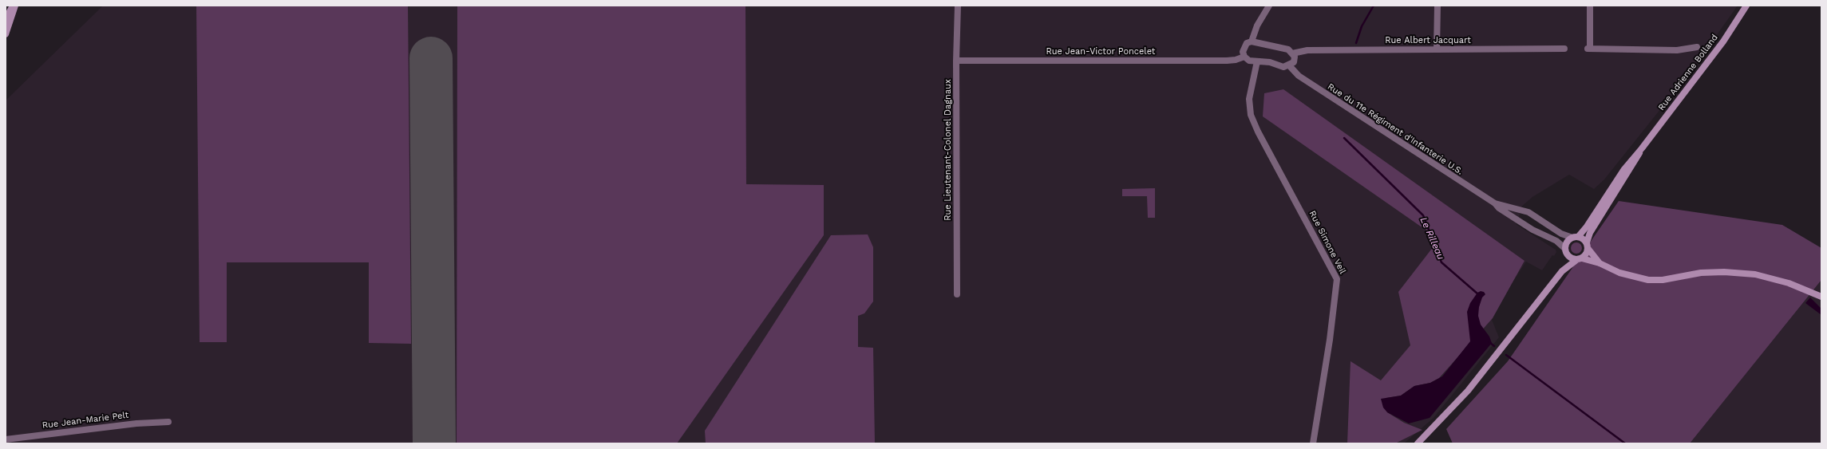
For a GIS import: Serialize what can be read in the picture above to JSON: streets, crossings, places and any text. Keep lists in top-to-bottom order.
{
  "streets": {
    "main road": ["Rue Adrienne Bolland"],
    "street": [
      "Rue Albert Jacquart",
      "Rue Jean-Victor Poncelet",
      "Rue du 11e Régiment d'Infanterie U.S.",
      "Rue Lieutenant-Colonel Dagnaux",
      "Rue Simone Veil",
      "Rue Jean-Marie Pelt"
    ]
  },
  "crossings": [
    ["Rue Jean-Victor Poncelet", "Rue Lieutenant-Colonel Dagnaux"],
    ["Rue Adrienne Bolland", "Rue du 11e Régiment d'Infanterie U.S."]
  ],
  "water": ["Le Rilleau"]
}
